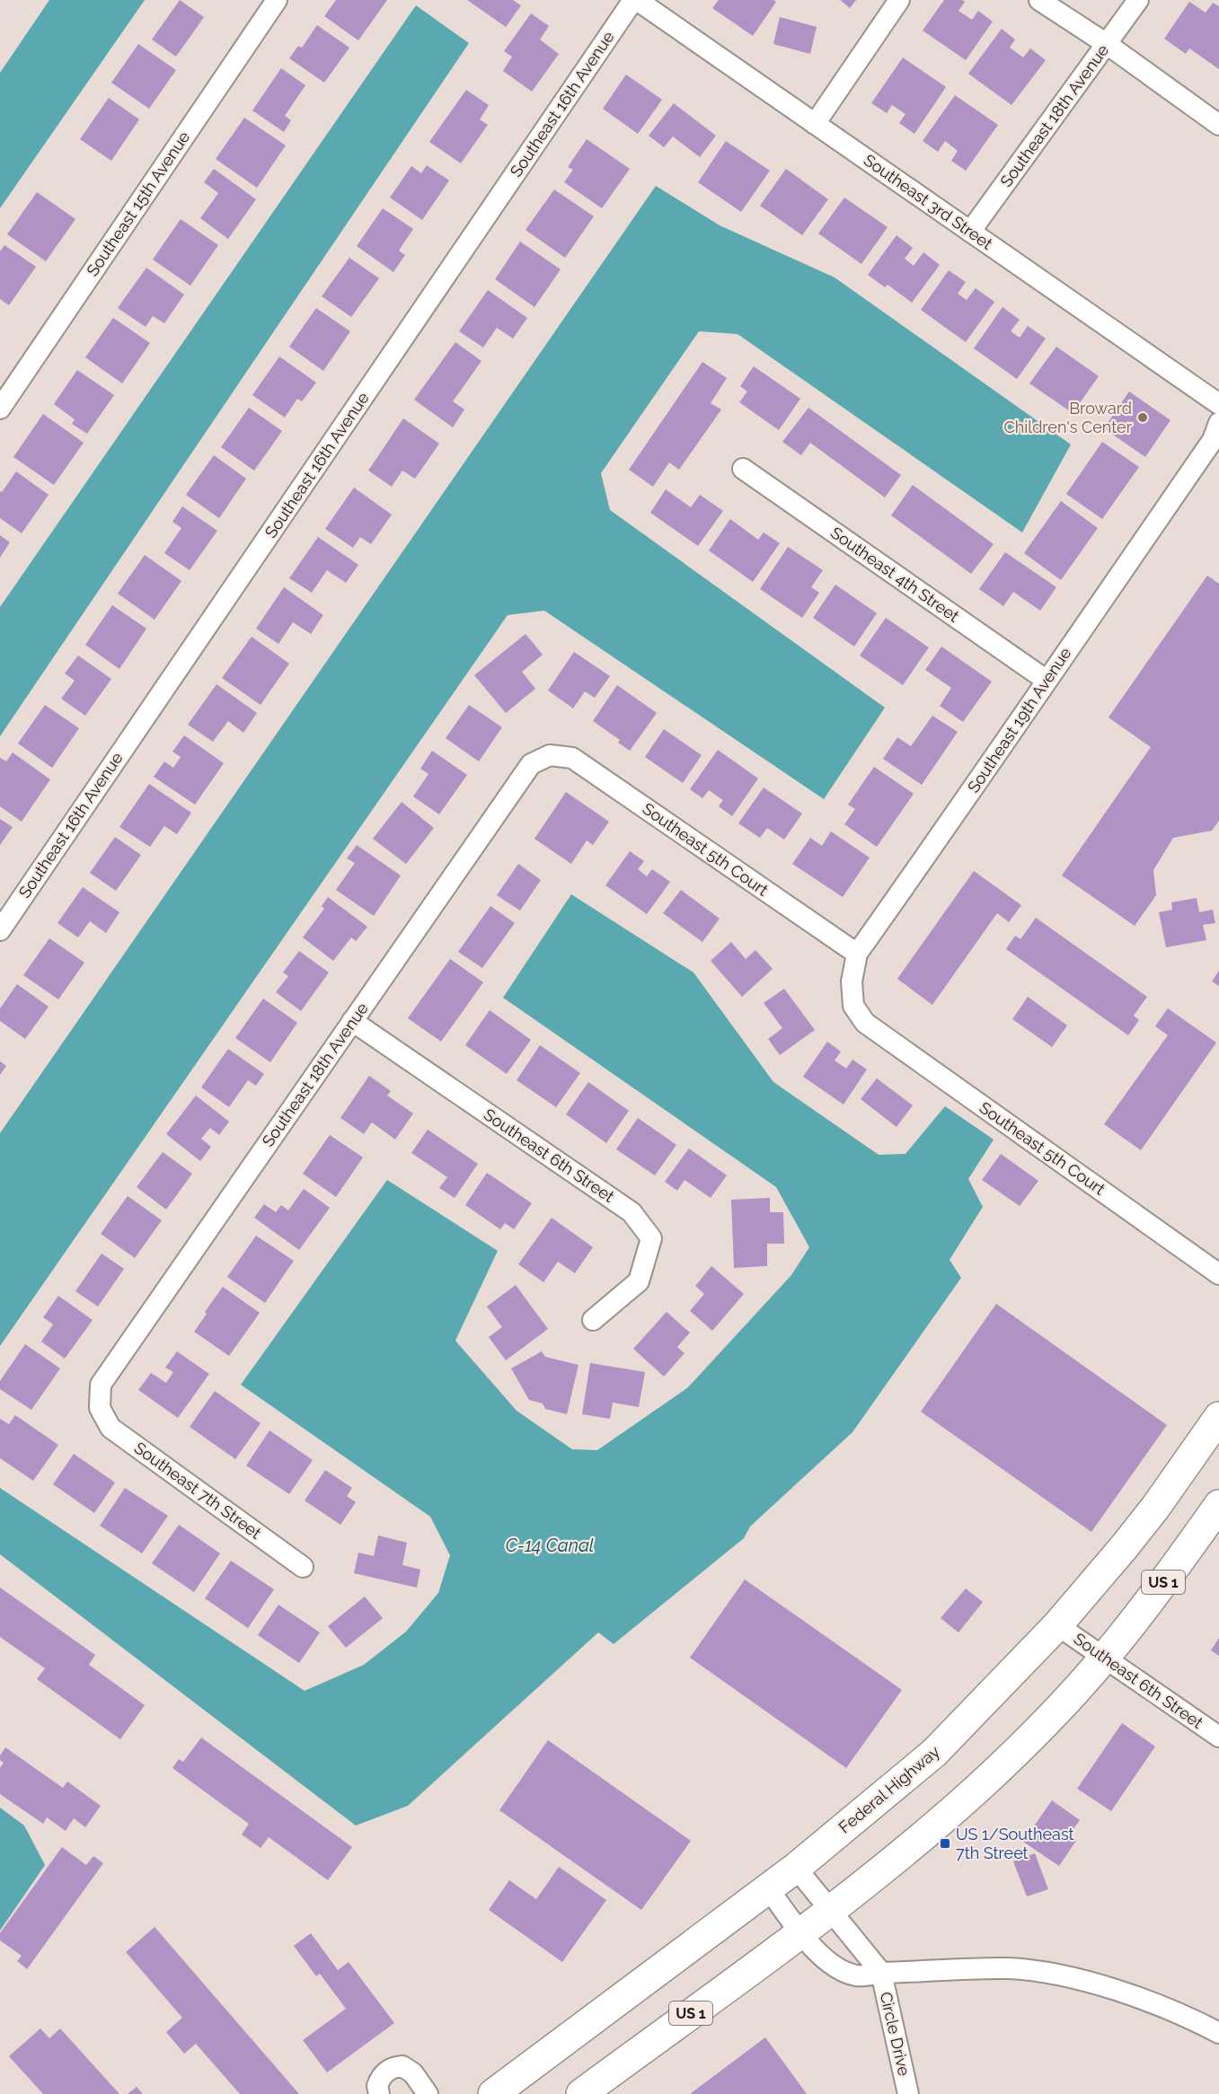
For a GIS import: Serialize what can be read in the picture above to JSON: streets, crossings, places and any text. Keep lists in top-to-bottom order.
{
  "streets": {
    "main road": ["US 1", "Federal Highway"],
    "street": [
      "Southeast 16th Avenue",
      "Southeast 18th Avenue",
      "Southeast 3rd Street",
      "Southeast 15th Avenue",
      "Southeast 4th Street",
      "Southeast 19th Avenue",
      "Southeast 5th Court",
      "Southeast 6th Street",
      "Southeast 7th Street",
      "Circle Drive"
    ]
  },
  "crossings": [
    ["Southeast 16th Avenue", "Southeast 3rd Street"],
    ["Southeast 18th Avenue", "Southeast 3rd Street"],
    ["Southeast 18th Avenue", "Southeast 5th Court"],
    ["Southeast 18th Avenue", "Southeast 6th Street"],
    ["Southeast 18th Avenue", "Southeast 7th Street"],
    ["Southeast 4th Street", "Southeast 19th Avenue"],
    ["Southeast 19th Avenue", "Southeast 5th Court"],
    ["Southeast 6th Street", "US 1"],
    ["Southeast 6th Street", "Federal Highway"]
  ],
  "water": ["C-14 Canal"],
  "places": {
    "other": ["Broward Children's Center"],
    "transit": ["US 1/Southeast 7th Street"]
  }
}
